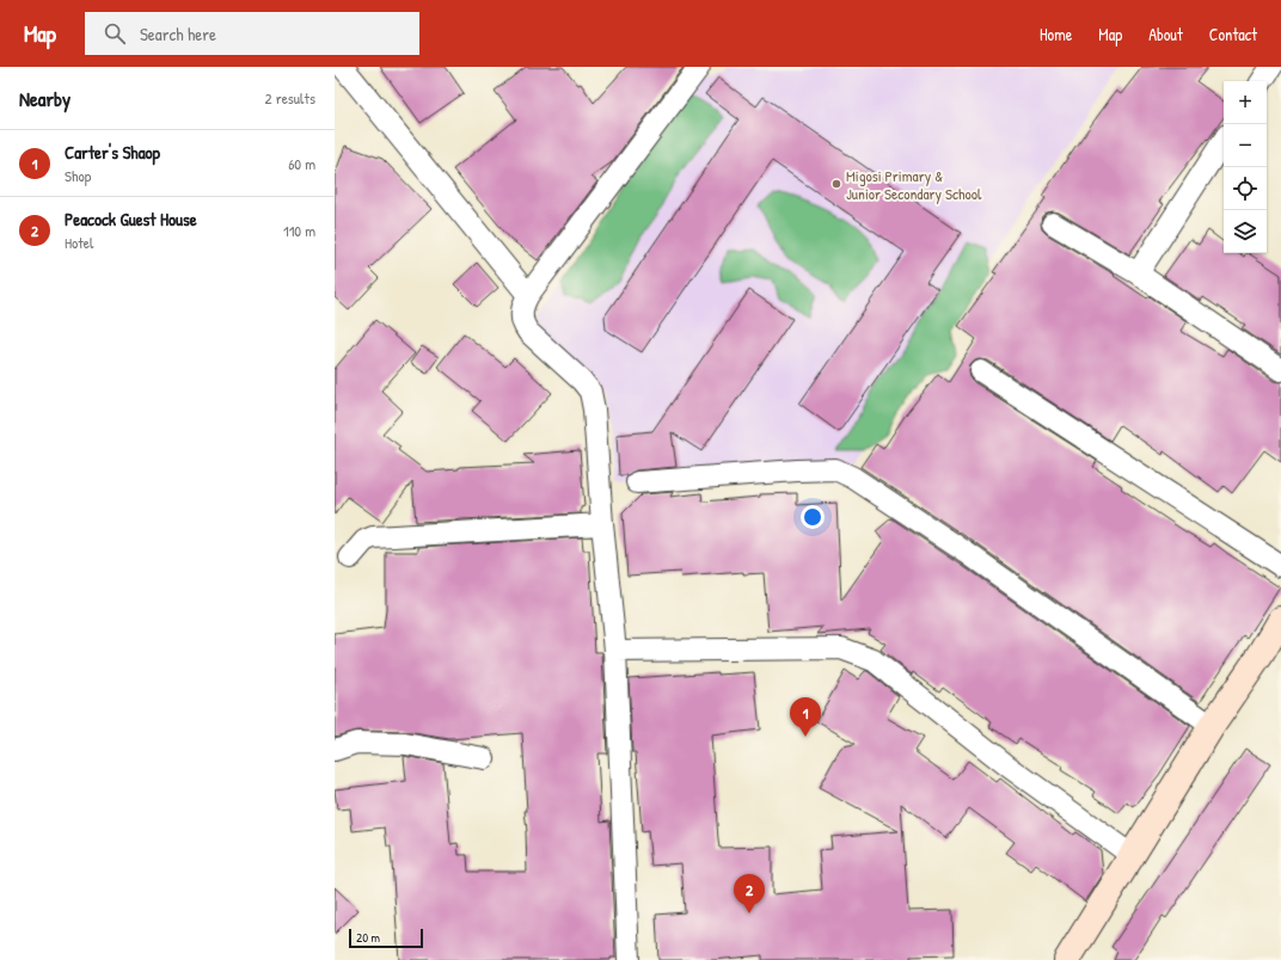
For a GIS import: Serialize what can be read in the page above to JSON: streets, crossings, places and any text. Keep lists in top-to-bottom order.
{
  "places": ["Migosi Primary & Junior Secondary School"],
  "scale_bar": "20 m",
  "page": {
    "header": "Map",
    "search": "Search here",
    "nav": [
      "Home",
      "Map",
      "About",
      "Contact"
    ],
    "heading": ["Nearby", "2 results"],
    "map_buttons": ["+", "−"],
    "list": [
      {
        "mark": "1",
        "name": "Carter's Shaop",
        "note": "Shop",
        "value": "60 m"
      },
      {
        "mark": "2",
        "name": "Peacock Guest House",
        "note": "Hotel",
        "value": "110 m"
      }
    ],
    "pins": ["1", "2"],
    "scale": "20 m"
  }
}
